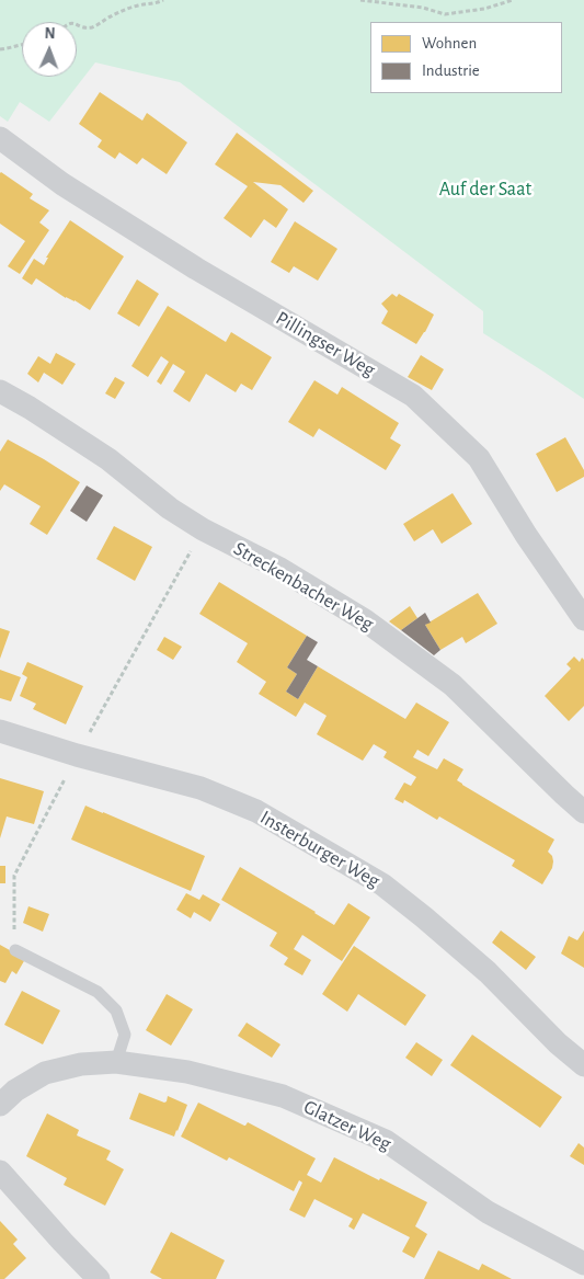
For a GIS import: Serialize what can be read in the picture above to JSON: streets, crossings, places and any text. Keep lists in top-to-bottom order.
{
  "streets": {
    "street": [
      "Pillingser Weg",
      "Streckenbacher Weg",
      "Insterburger Weg",
      "Glatzer Weg"
    ]
  },
  "parks": ["Auf der Saat"],
  "legend": ["Wohnen", "Industrie"],
  "north": "top"
}
